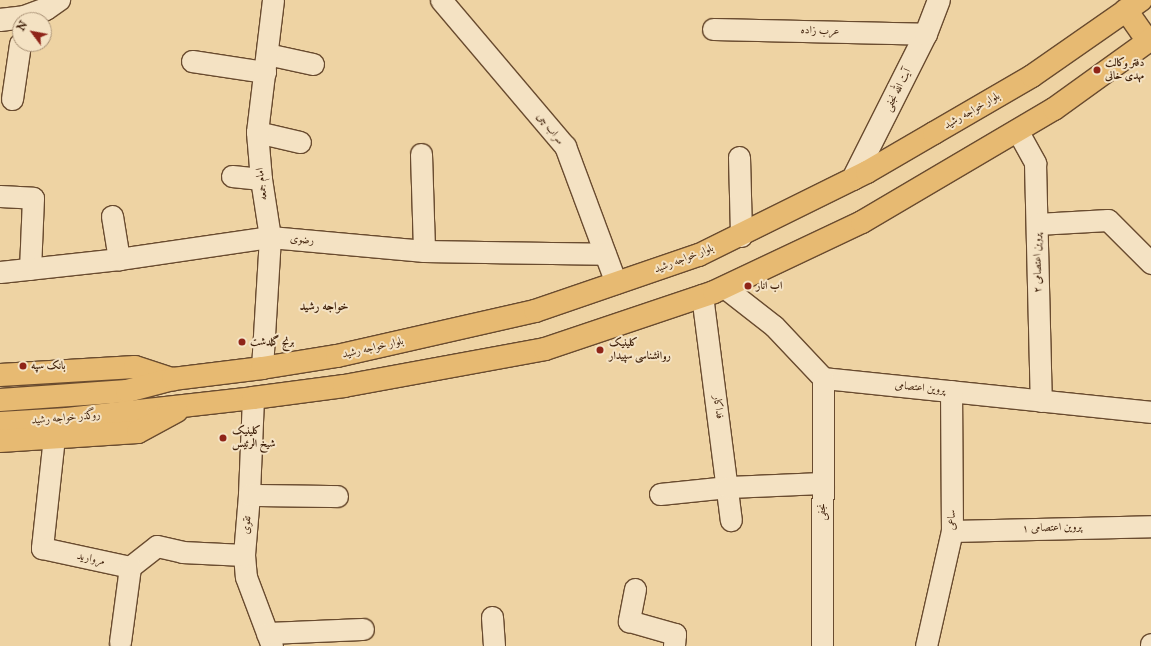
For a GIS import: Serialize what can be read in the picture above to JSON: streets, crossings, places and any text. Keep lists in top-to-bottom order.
{
  "streets": {
    "main road": ["بلوار خواجه رشید", "روگذر خواجه رشید"],
    "street": [
      "عرب زاده",
      "آیت الله نجفی",
      "سراب چی",
      "امام جمعه",
      "رضوی",
      "پروین اعتصامی ۲",
      "پروین اعتصامی",
      "فداکار",
      "نجفی",
      "ساعی",
      "تقوی",
      "پروین اعتصامی ۱",
      "مروارید"
    ]
  },
  "crossings": [
    ["عرب زاده", "آیت الله نجفی"],
    ["آیت الله نجفی", "بلوار خواجه رشید"],
    ["بلوار خواجه رشید", "سراب چی"],
    ["بلوار خواجه رشید", "امام جمعه"],
    ["بلوار خواجه رشید", "روگذر خواجه رشید"],
    ["سراب چی", "رضوی"],
    ["امام جمعه", "رضوی"],
    ["پروین اعتصامی ۲", "پروین اعتصامی"],
    ["پروین اعتصامی", "نجفی"],
    ["پروین اعتصامی", "ساعی"],
    ["ساعی", "پروین اعتصامی ۱"]
  ],
  "districts": ["خواجه رشید"],
  "places": [
    "دفتر وکالت مهدی خانی",
    "اب انار",
    "برنج گلدشت",
    "کلینیک روانشناسی سپیدار",
    "بانک سپه",
    "کلینیک شیخ الرئیس"
  ],
  "north": "top left"
}
